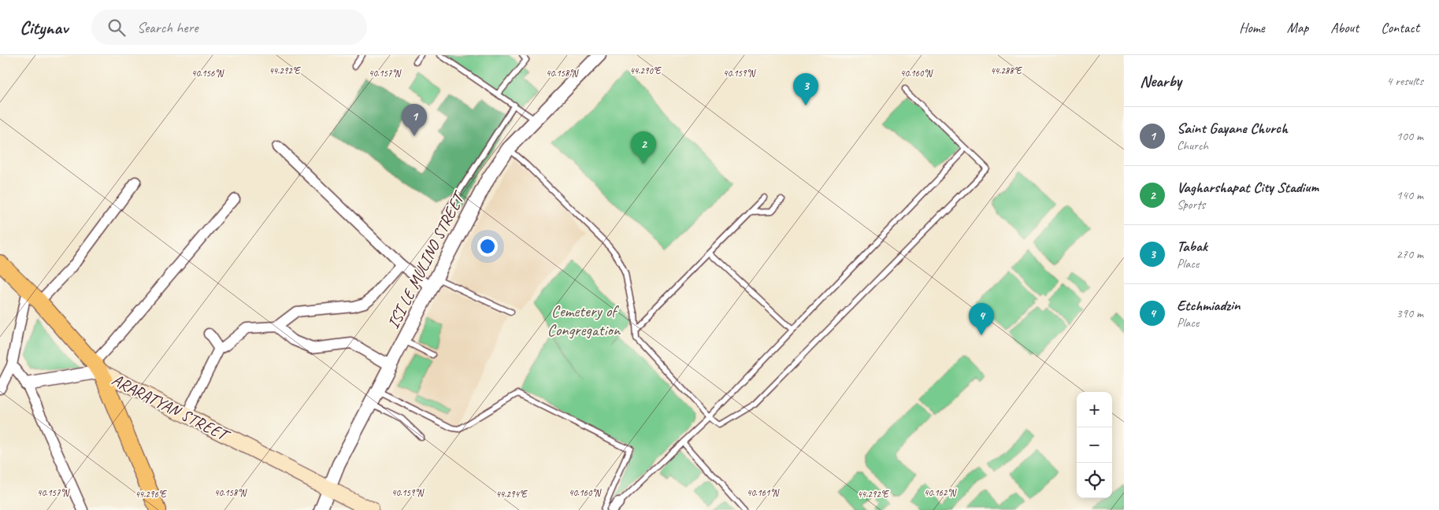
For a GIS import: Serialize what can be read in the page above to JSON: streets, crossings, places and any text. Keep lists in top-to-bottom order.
{
  "streets": {
    "main road": ["ARARATYAN STREET"],
    "street": ["ISI LE MULINO STREET"]
  },
  "crossings": [
    ["ISI LE MULINO STREET", "ARARATYAN STREET"]
  ],
  "parks": ["Cemetery of Congregation"],
  "page": {
    "header": "Citynav",
    "search": "Search here",
    "nav": [
      "Home",
      "Map",
      "About",
      "Contact"
    ],
    "heading": ["Nearby", "4 results"],
    "pins": [
      "3",
      "1",
      "2",
      "4"
    ],
    "list": [
      {
        "mark": "1",
        "name": "Saint Gayane Church",
        "note": "Church",
        "value": "100 m"
      },
      {
        "mark": "2",
        "name": "Vagharshapat City Stadium",
        "note": "Sports",
        "value": "140 m"
      },
      {
        "mark": "3",
        "name": "Tabak",
        "note": "Place",
        "value": "270 m"
      },
      {
        "mark": "4",
        "name": "Etchmiadzin",
        "note": "Place",
        "value": "390 m"
      }
    ],
    "map_buttons": ["+", "−"]
  },
  "coordinates": [
    "44.292°E",
    "44.290°E",
    "44.288°E",
    "40.156°N",
    "40.157°N",
    "40.158°N",
    "40.159°N",
    "40.160°N",
    "40.161°N",
    "40.162°N",
    "44.296°E",
    "44.294°E"
  ]
}
